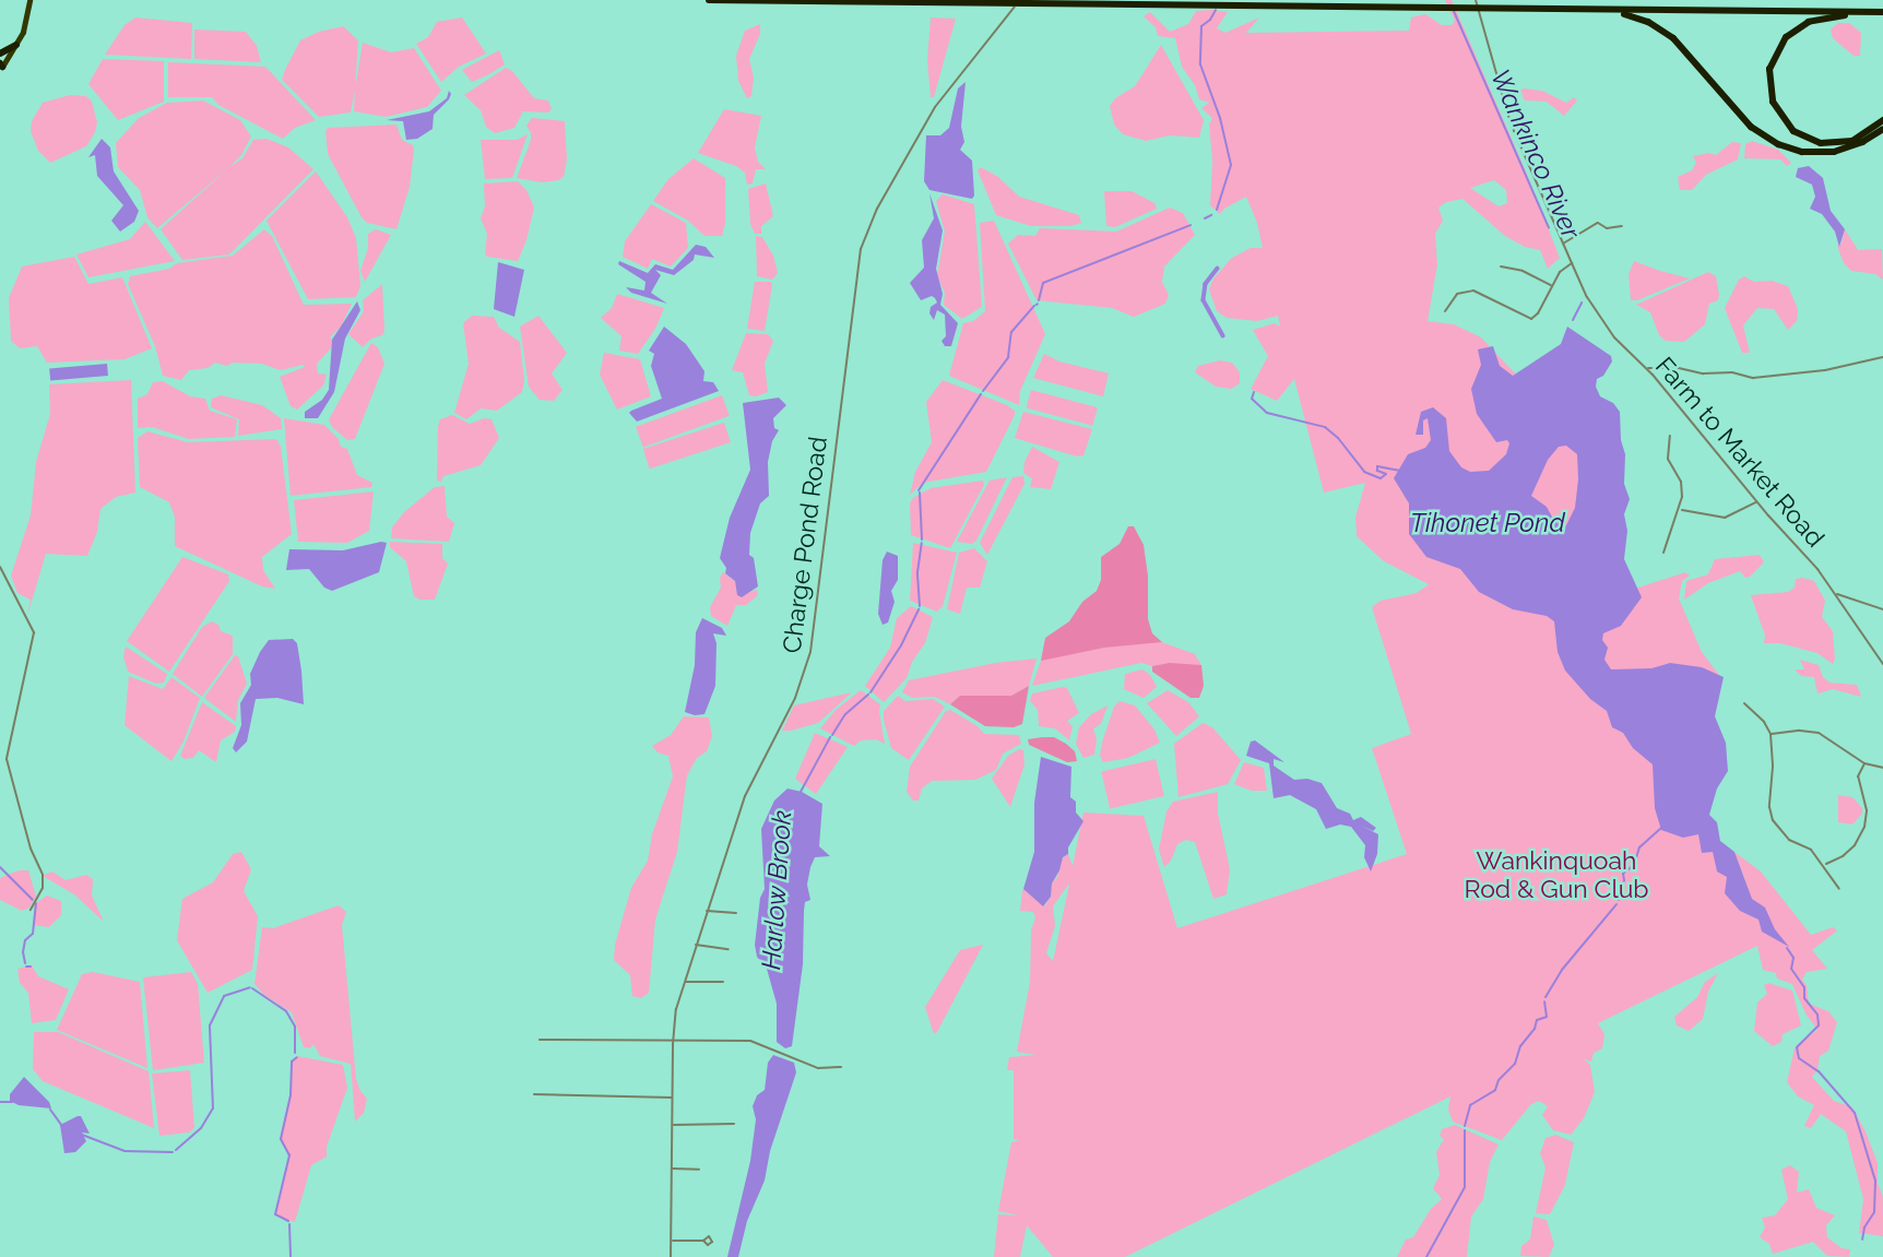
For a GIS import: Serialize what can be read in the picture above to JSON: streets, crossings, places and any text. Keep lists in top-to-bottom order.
{
  "streets": {
    "street": ["Farm to Market Road", "Charge Pond Road"]
  },
  "water": ["Wankinco River", "Tihonet Pond", "Harlow Brook"],
  "parks": ["Wankinquoah Rod & Gun Club"]
}
